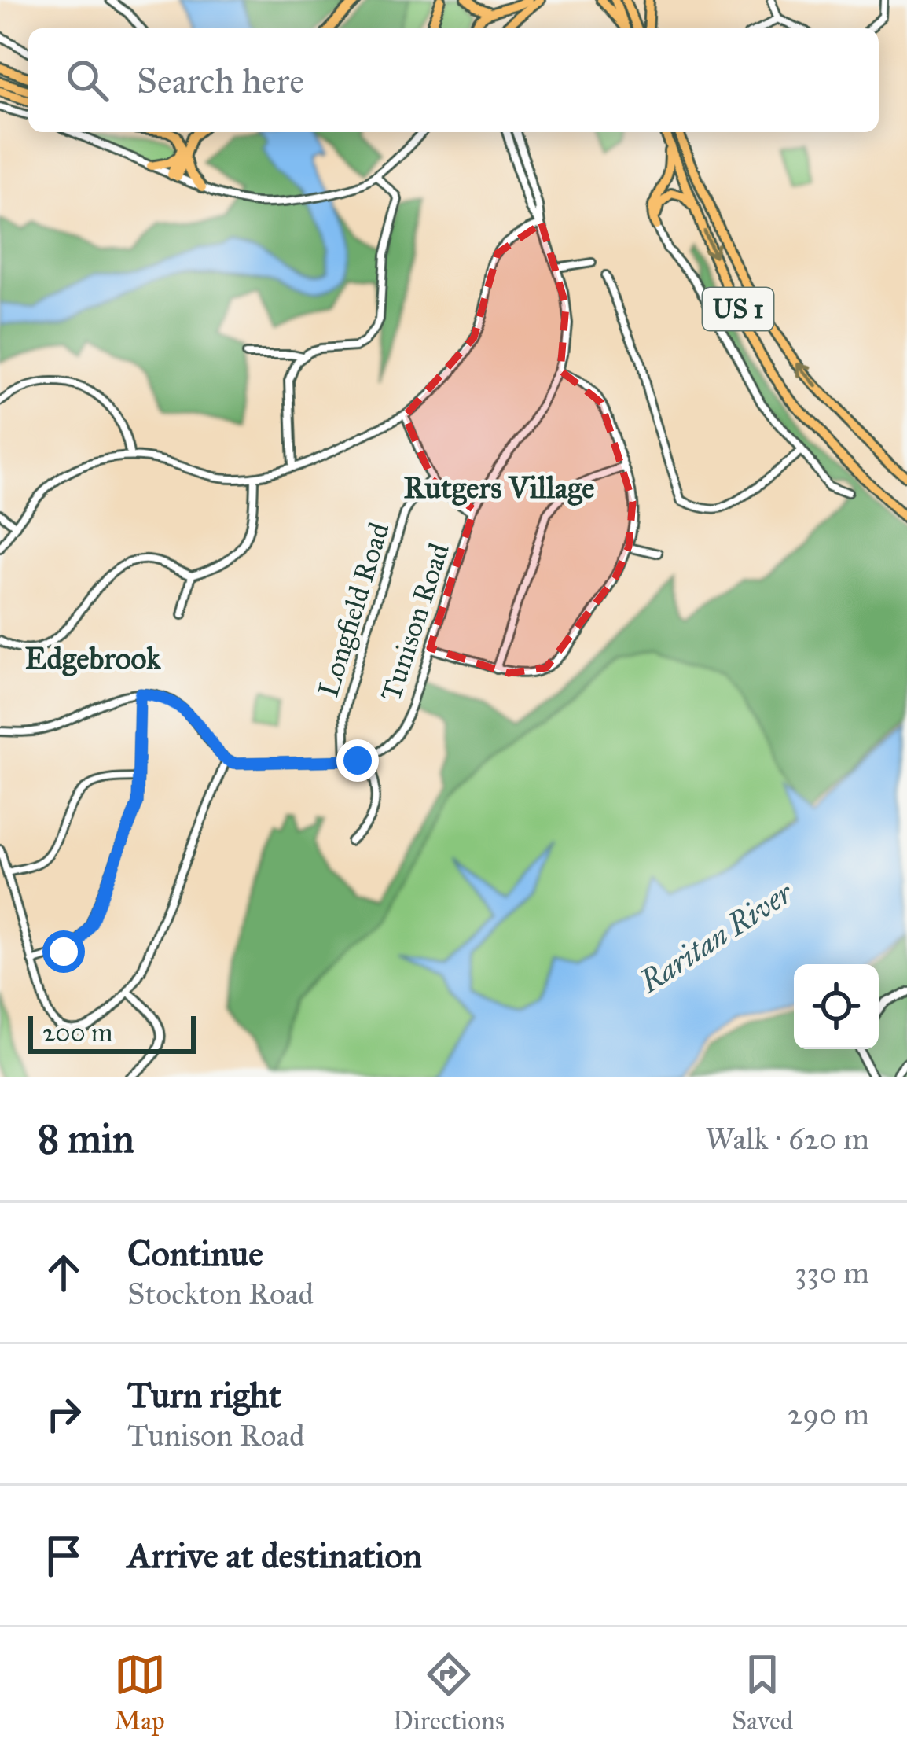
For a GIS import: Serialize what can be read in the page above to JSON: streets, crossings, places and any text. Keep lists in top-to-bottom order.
{
  "streets": {
    "highway": ["US 1"],
    "street": ["Longfield Road", "Tunison Road"]
  },
  "districts": ["Rutgers Village", "Edgebrook"],
  "water": ["Raritan River"],
  "scale_bar": "200 m",
  "page": {
    "search": "Search here",
    "scale": "200 m",
    "heading": ["8 min", "Walk · 620 m"],
    "list": [
      ["Continue", "Stockton Road", "330 m"],
      ["Turn right", "Tunison Road", "290 m"],
      "Arrive at destination"
    ],
    "nav": ["Map", "Directions", "Saved"]
  }
}
